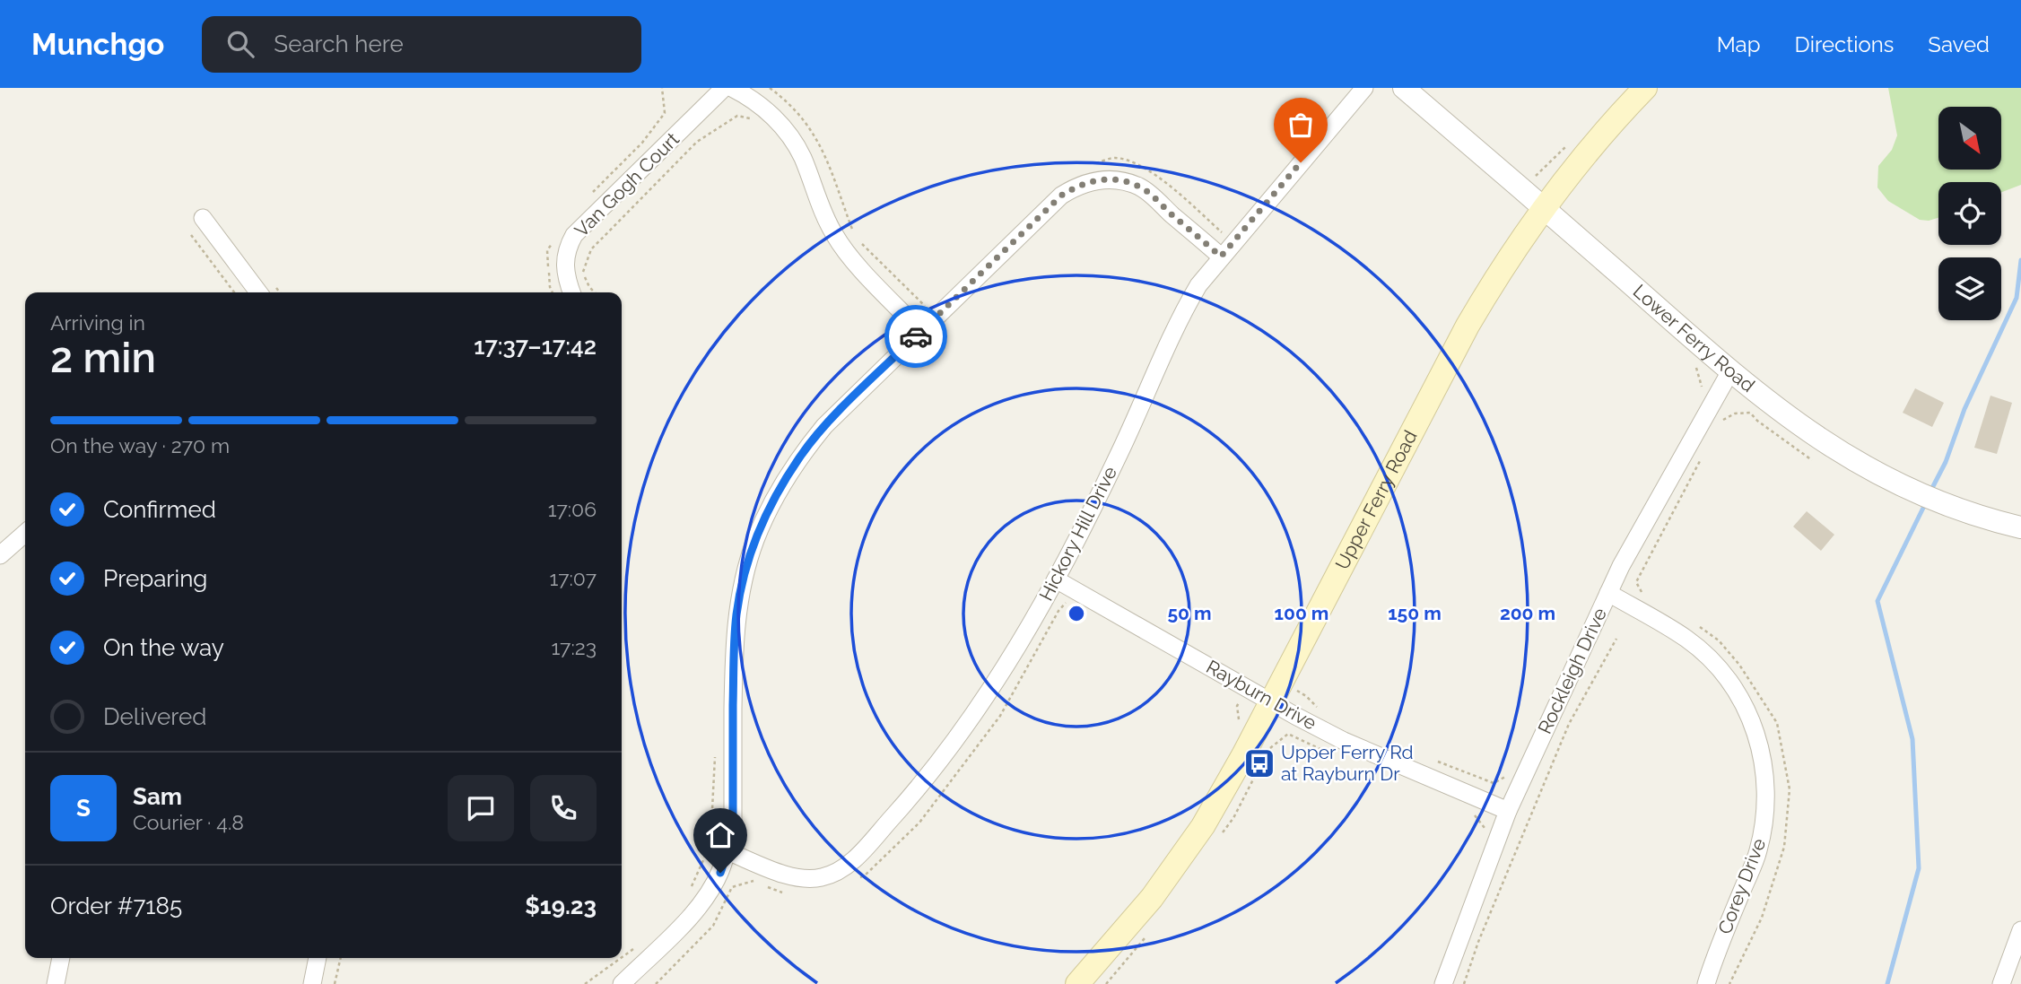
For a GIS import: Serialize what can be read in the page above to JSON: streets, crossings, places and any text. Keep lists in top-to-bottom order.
{
  "streets": {
    "main road": ["Upper Ferry Road"],
    "street": [
      "Van Gogh Court",
      "Lower Ferry Road",
      "Hickory Hill Drive",
      "Rockleigh Drive",
      "Rayburn Drive",
      "Corey Drive"
    ]
  },
  "crossings": [
    ["Lower Ferry Road", "Upper Ferry Road"],
    ["Lower Ferry Road", "Rockleigh Drive"],
    ["Upper Ferry Road", "Rayburn Drive"],
    ["Hickory Hill Drive", "Rayburn Drive"],
    ["Rockleigh Drive", "Rayburn Drive"],
    ["Rockleigh Drive", "Corey Drive"]
  ],
  "places": {
    "bus stop": ["Upper Ferry Rd at Rayburn Dr"]
  },
  "north": "bottom right",
  "page": {
    "header": "Munchgo",
    "search": "Search here",
    "nav": ["Map", "Directions", "Saved"],
    "heading": ["2 min", "Arriving in", "17:37–17:42"],
    "panel": [
      "Sam",
      "Courier · 4.8",
      "Order #7185",
      "$19.23"
    ],
    "bar": "On the way · 270 m",
    "list": [
      ["Confirmed", "17:06"],
      ["Preparing", "17:07"],
      ["On the way", "17:23"],
      "Delivered"
    ],
    "round": "S"
  },
  "rings": [
    "50 m",
    "100 m",
    "150 m",
    "200 m"
  ]
}
